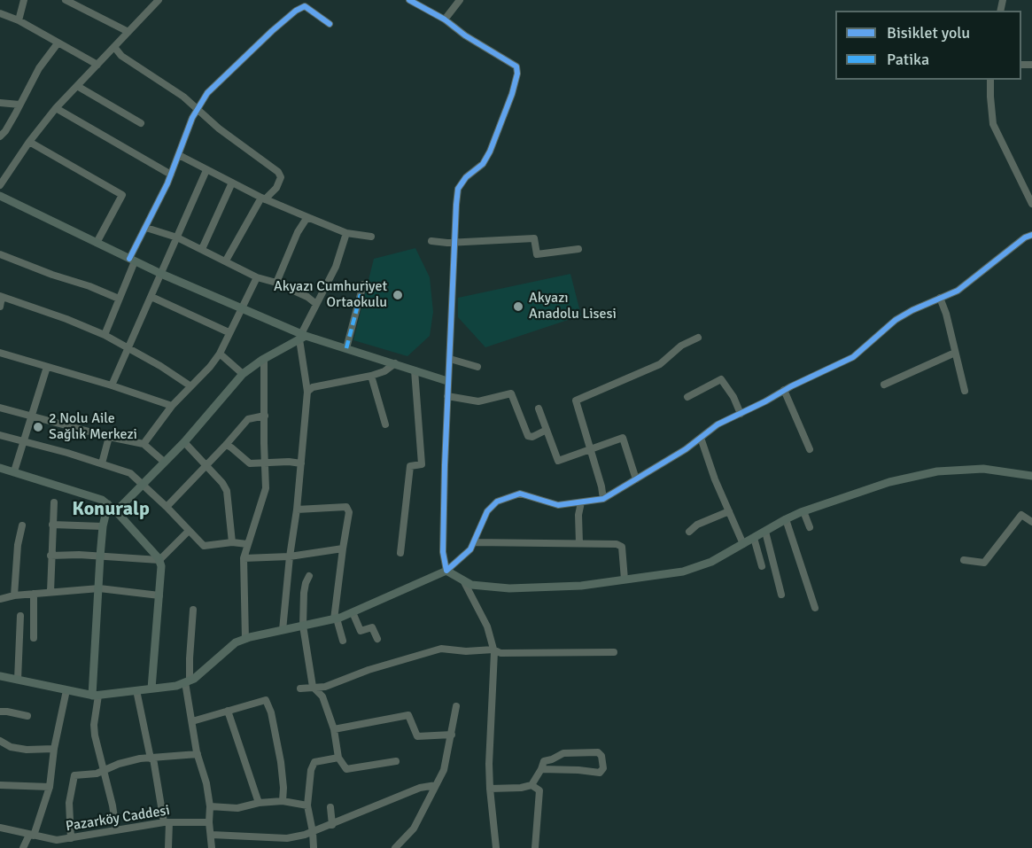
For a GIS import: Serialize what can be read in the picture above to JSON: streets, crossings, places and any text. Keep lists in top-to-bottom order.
{
  "streets": {
    "street": ["Pazarköy Caddesi"]
  },
  "districts": ["Konuralp"],
  "places": ["Akyazı Cumhuriyet Ortaokulu", "Akyazı Anadolu Lisesi", "2 Nolu Aile Sağlık Merkezi"],
  "legend": ["Bisiklet yolu", "Patika"]
}
